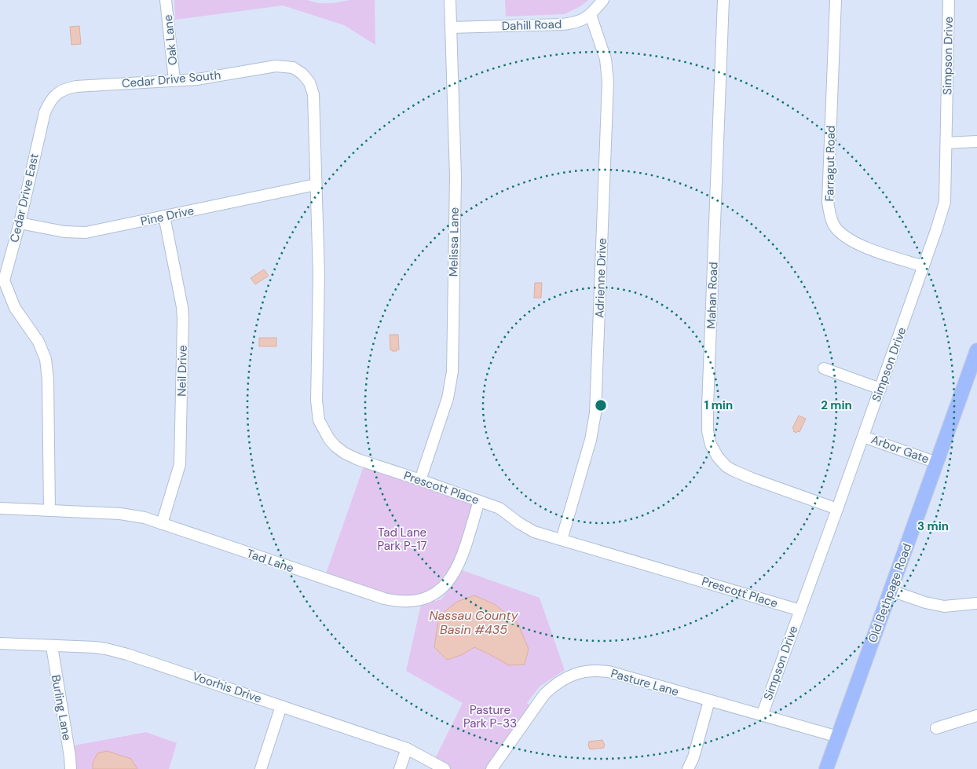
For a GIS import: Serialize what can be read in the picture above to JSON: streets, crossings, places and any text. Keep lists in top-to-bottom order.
{
  "streets": {
    "main road": ["Old Bethpage Road"],
    "street": [
      "Dahill Road",
      "Oak Lane",
      "Simpson Drive",
      "Cedar Drive South",
      "Farragut Road",
      "Cedar Drive East",
      "Pine Drive",
      "Melissa Lane",
      "Adrienne Drive",
      "Mahan Road",
      "Neil Drive",
      "Arbor Gate",
      "Prescott Place",
      "Tad Lane",
      "Pasture Lane",
      "Voorhis Drive",
      "Burling Lane"
    ]
  },
  "crossings": [
    ["Dahill Road", "Melissa Lane"],
    ["Dahill Road", "Adrienne Drive"],
    ["Oak Lane", "Cedar Drive South"],
    ["Simpson Drive", "Farragut Road"],
    ["Simpson Drive", "Mahan Road"],
    ["Simpson Drive", "Arbor Gate"],
    ["Simpson Drive", "Prescott Place"],
    ["Simpson Drive", "Pasture Lane"],
    ["Cedar Drive South", "Cedar Drive East"],
    ["Cedar Drive South", "Prescott Place"],
    ["Cedar Drive East", "Pine Drive"],
    ["Cedar Drive East", "Tad Lane"],
    ["Pine Drive", "Neil Drive"],
    ["Pine Drive", "Prescott Place"],
    ["Melissa Lane", "Prescott Place"],
    ["Adrienne Drive", "Prescott Place"],
    ["Neil Drive", "Tad Lane"],
    ["Arbor Gate", "Old Bethpage Road"],
    ["Prescott Place", "Tad Lane"],
    ["Old Bethpage Road", "Pasture Lane"],
    ["Voorhis Drive", "Burling Lane"]
  ],
  "water": ["Nassau County Basin #435"],
  "parks": ["Tad Lane Park P-17", "Pasture Park P-33"],
  "rings": ["1 min", "2 min", "3 min"]
}
